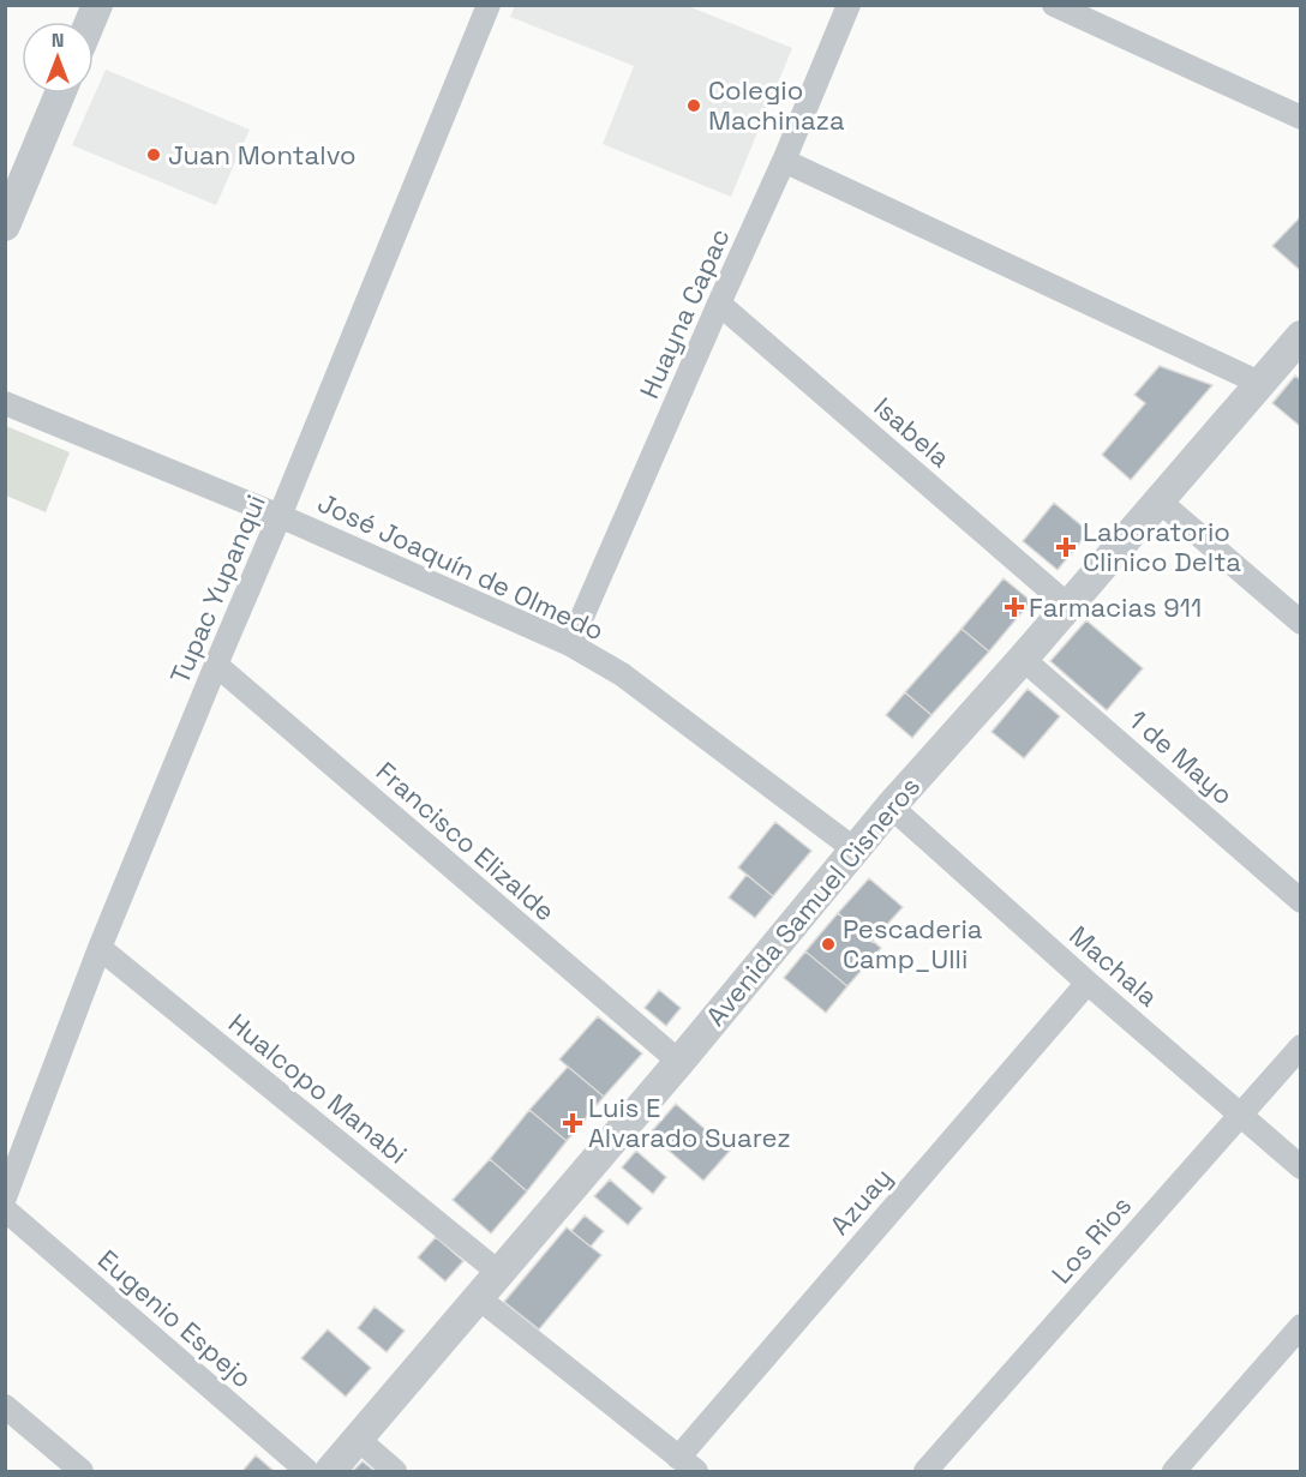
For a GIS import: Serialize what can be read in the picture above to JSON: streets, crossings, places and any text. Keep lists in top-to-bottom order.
{
  "streets": {
    "street": [
      "Huayna Capac",
      "Isabela",
      "José Joaquín de Olmedo",
      "Tupac Yupanqui",
      "1 de Mayo",
      "Francisco Elizalde",
      "Avenida Samuel Cisneros",
      "Machala",
      "Hualcopo Manabi",
      "Azuay",
      "Los Rios",
      "Eugenio Espejo"
    ]
  },
  "crossings": [
    ["Huayna Capac", "Isabela"],
    ["Huayna Capac", "José Joaquín de Olmedo"],
    ["Isabela", "Avenida Samuel Cisneros"],
    ["José Joaquín de Olmedo", "Tupac Yupanqui"],
    ["José Joaquín de Olmedo", "Avenida Samuel Cisneros"],
    ["Tupac Yupanqui", "Francisco Elizalde"],
    ["Tupac Yupanqui", "Hualcopo Manabi"],
    ["1 de Mayo", "Avenida Samuel Cisneros"],
    ["Francisco Elizalde", "Avenida Samuel Cisneros"],
    ["Avenida Samuel Cisneros", "Machala"],
    ["Avenida Samuel Cisneros", "Hualcopo Manabi"],
    ["Machala", "Azuay"],
    ["Machala", "Los Rios"]
  ],
  "places": {
    "other": ["Colegio Machinaza", "Juan Montalvo", "Pescaderia Camp_Ulli"],
    "health": ["Laboratorio Clinico Delta", "Farmacias 911", "Luis E Alvarado Suarez"]
  },
  "north": "top"
}
